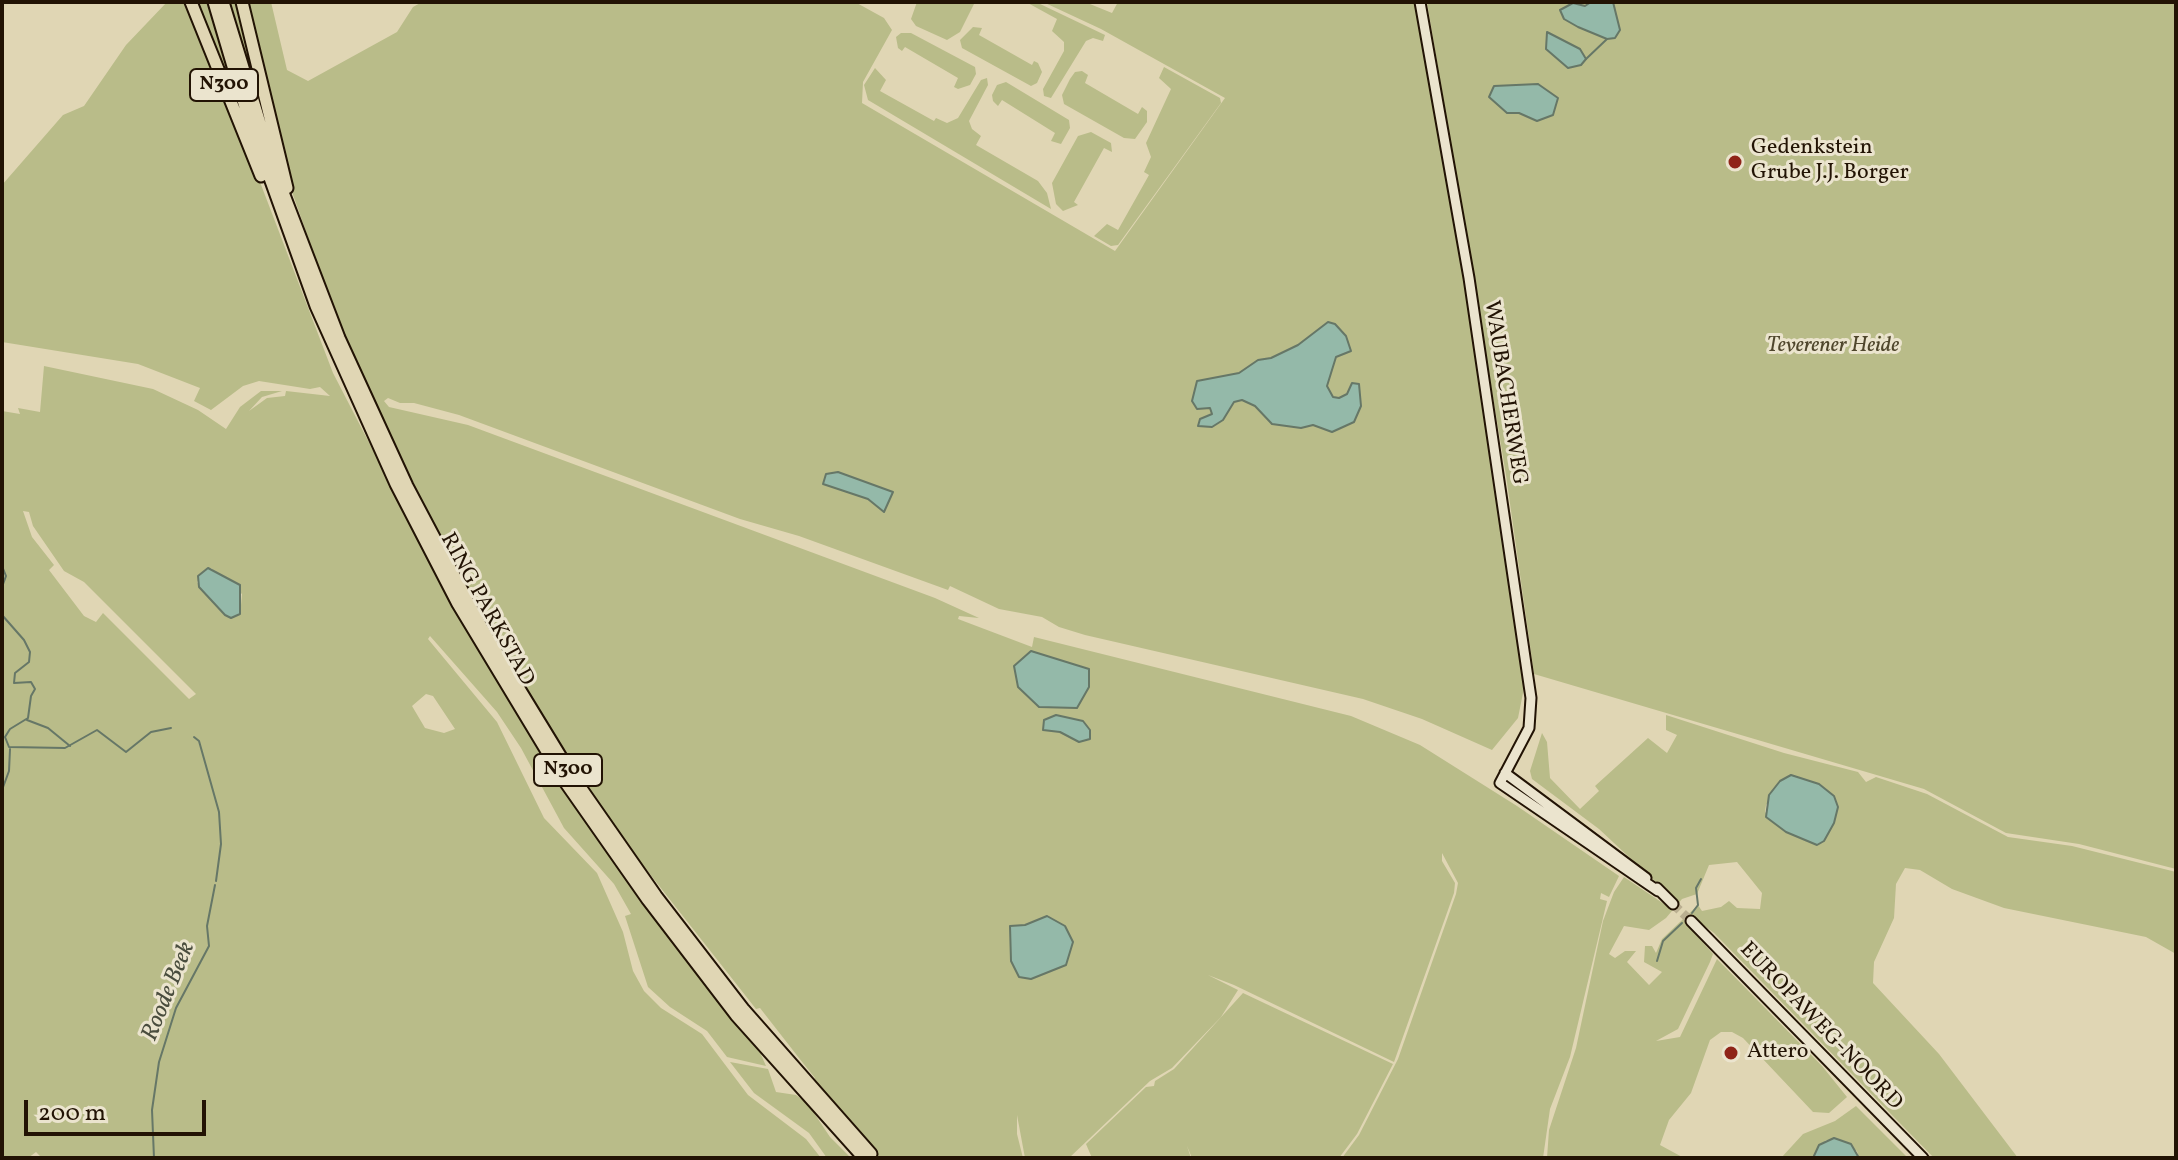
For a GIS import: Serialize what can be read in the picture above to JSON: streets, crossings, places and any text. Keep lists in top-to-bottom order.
{
  "streets": {
    "highway": ["N300", "RING PARKSTAD"],
    "street": ["WAUBACHERWEG", "EUROPAWEG-NOORD"]
  },
  "crossings": [
    ["N300", "RING PARKSTAD"]
  ],
  "water": ["Roode Beek"],
  "parks": ["Teverener Heide"],
  "places": ["Gedenkstein Grube J.J. Borger", "Attero"],
  "scale_bar": "200 m"
}
